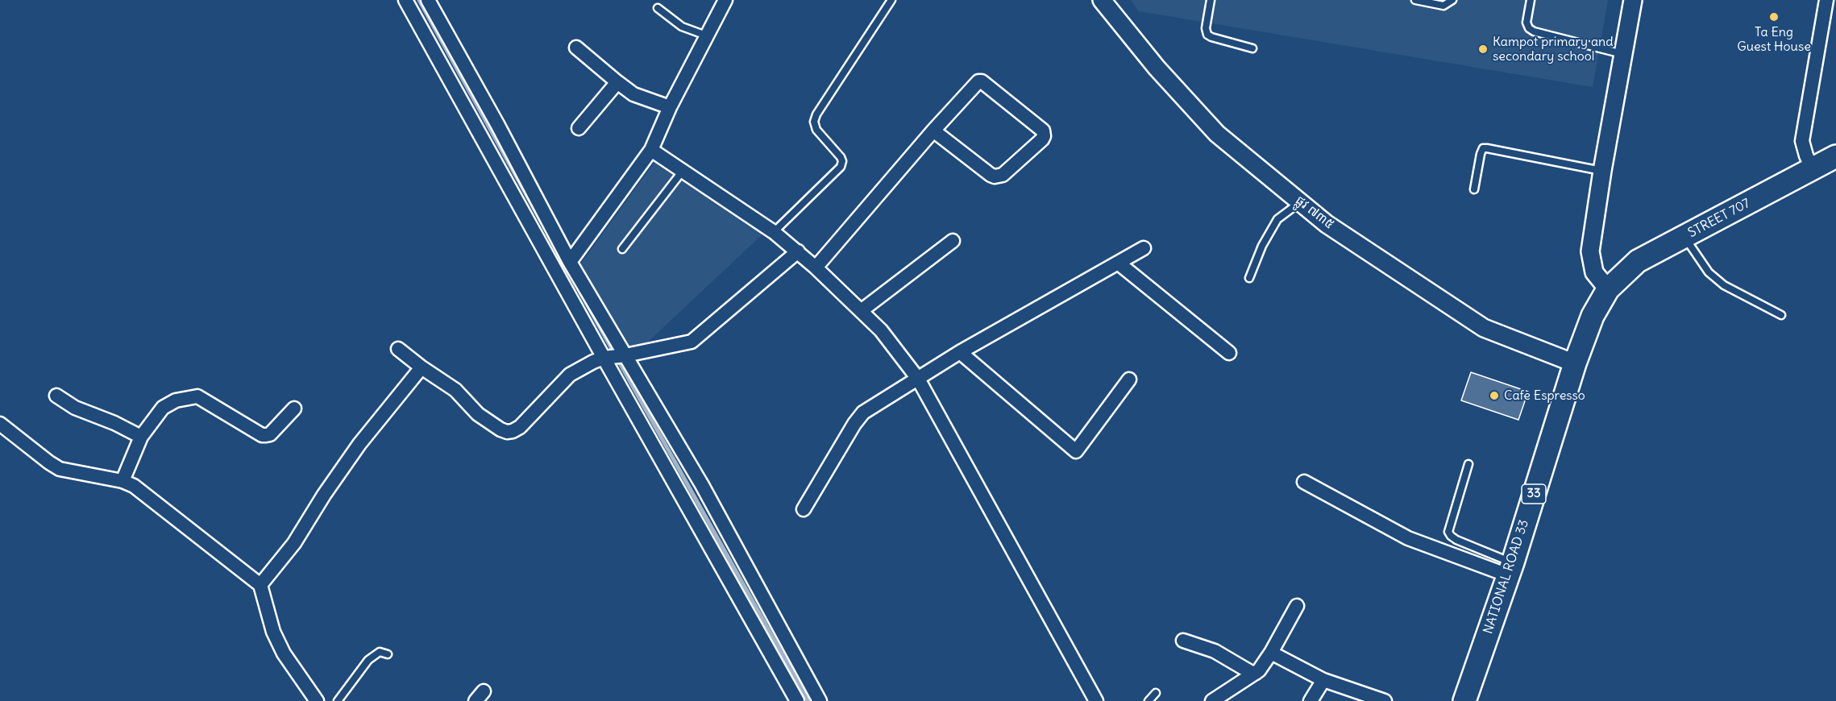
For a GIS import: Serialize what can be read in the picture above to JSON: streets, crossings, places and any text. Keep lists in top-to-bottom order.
{
  "streets": {
    "main road": ["STREET 707", "33", "NATIONAL ROAD 33"],
    "street": ["ផ្លូវ ៧៣៥"]
  },
  "crossings": [
    ["ផ្លូវ ៧៣៥", "NATIONAL ROAD 33"],
    ["STREET 707", "NATIONAL ROAD 33"]
  ],
  "places": ["Ta Eng Guest House", "Kampot primary and secondary school", "Cafe Espresso"]
}
